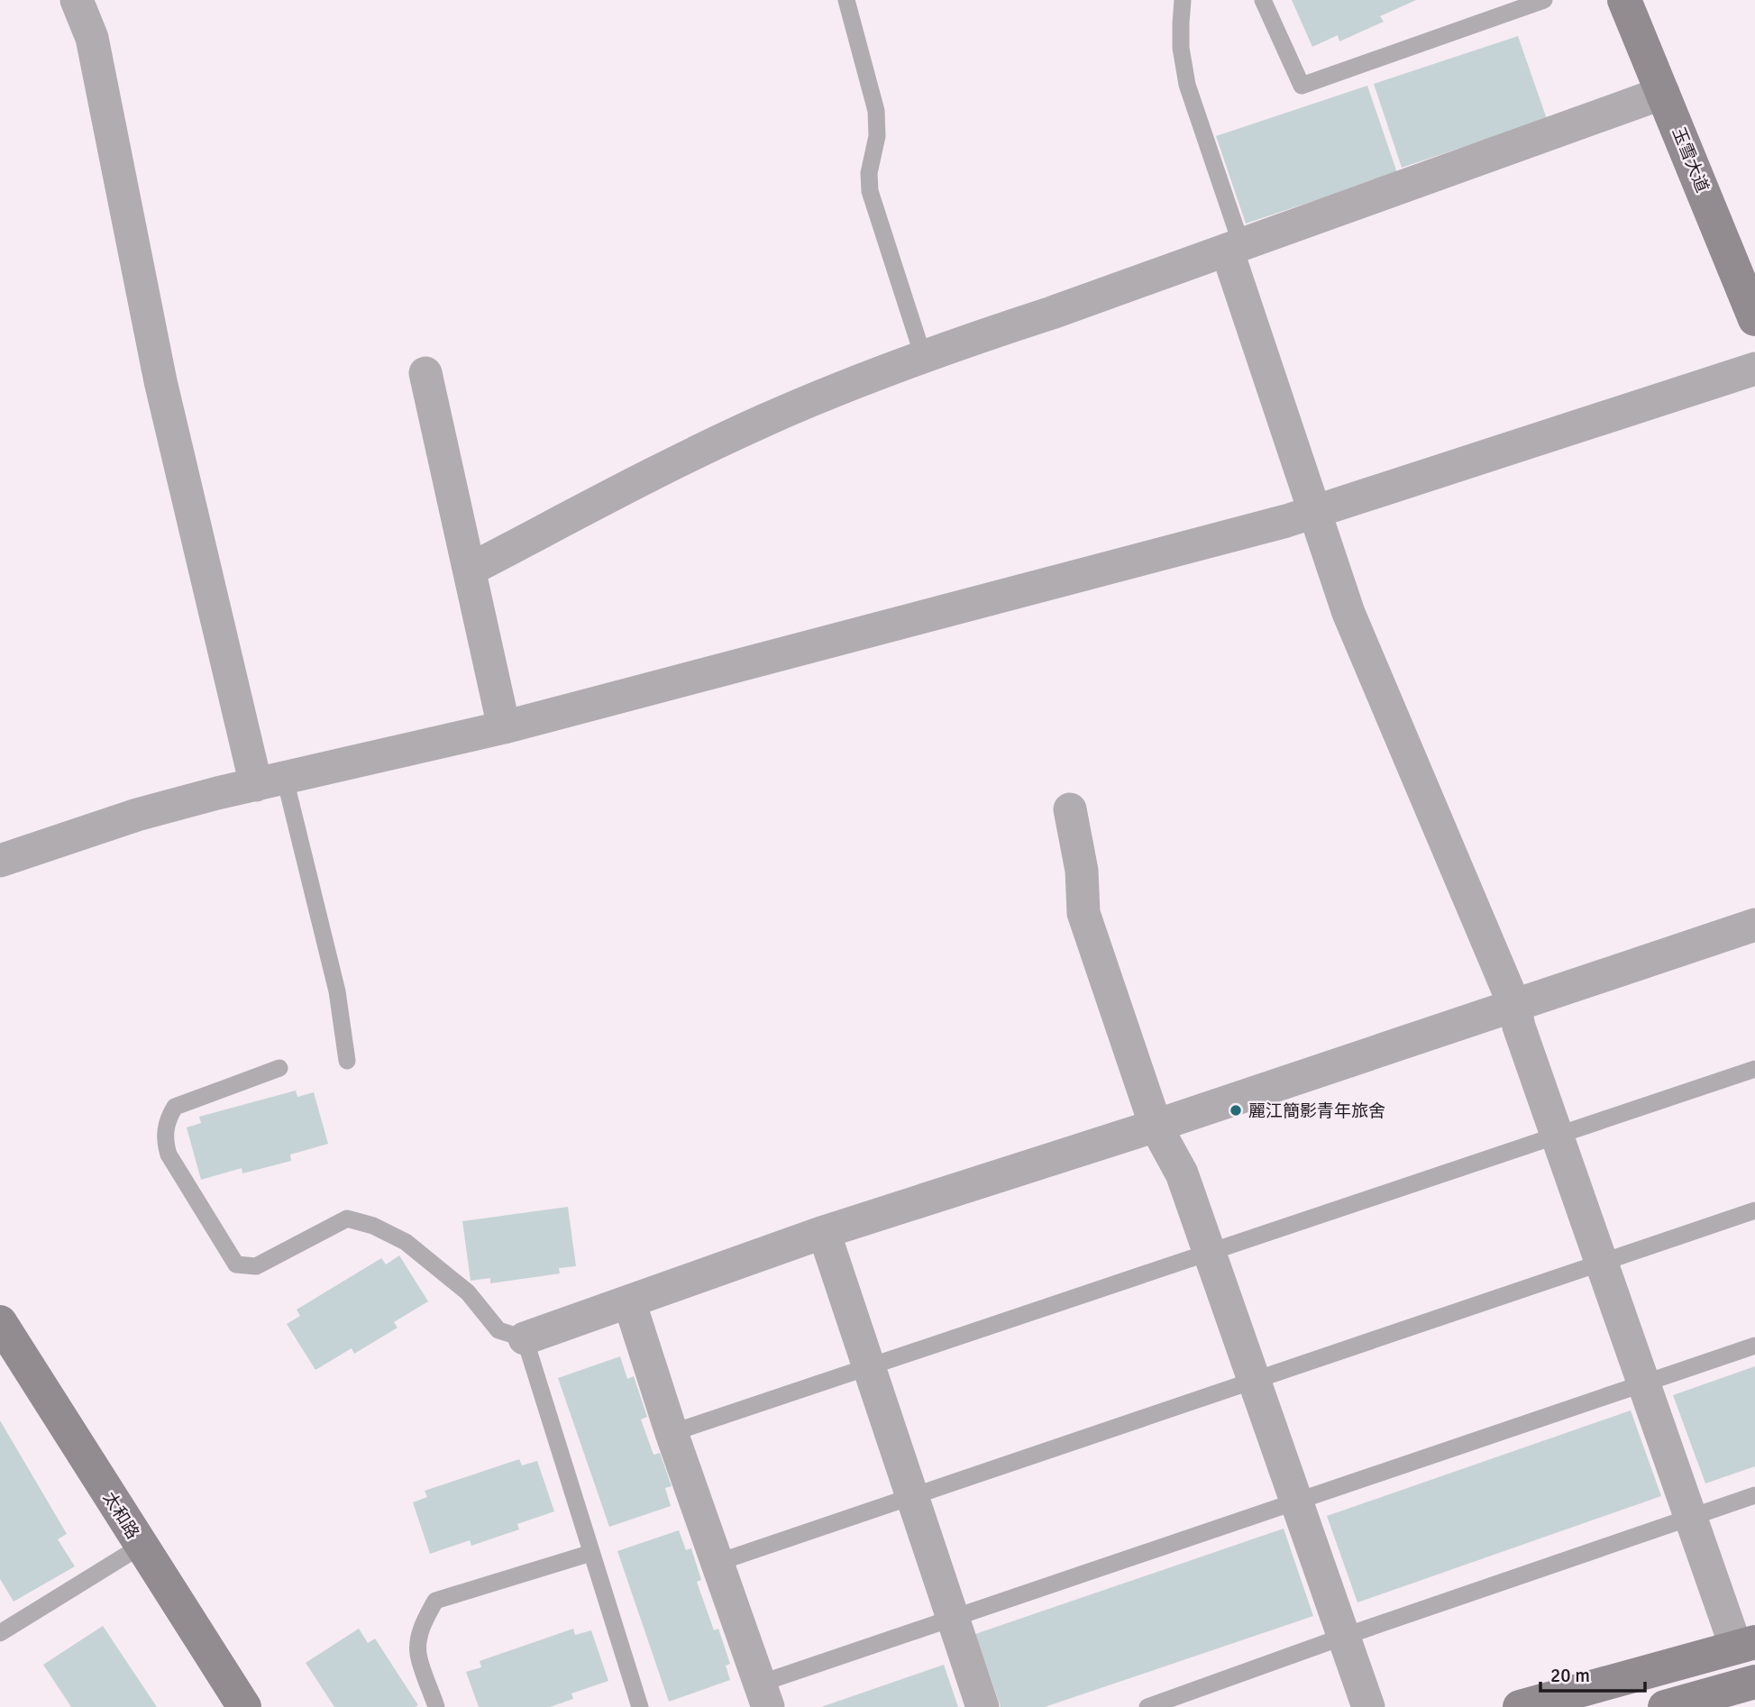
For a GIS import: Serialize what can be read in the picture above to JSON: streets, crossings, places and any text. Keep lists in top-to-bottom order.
{
  "streets": {
    "main road": ["玉雪大道", "太和路"]
  },
  "places": ["麗江簡影青年旅舍"],
  "scale_bar": "20 m"
}
